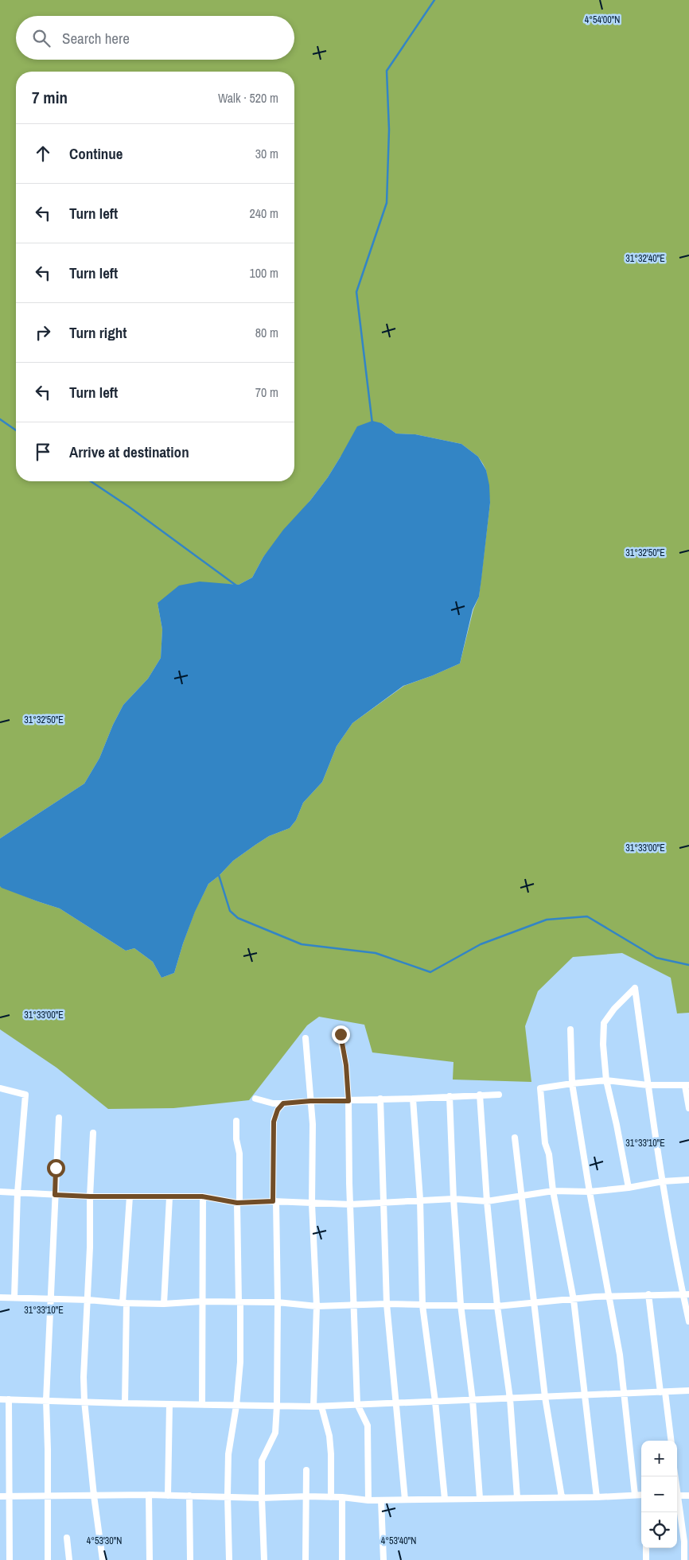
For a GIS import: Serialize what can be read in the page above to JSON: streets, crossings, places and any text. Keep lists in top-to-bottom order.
{
  "page": {
    "search": "Search here",
    "heading": ["7 min", "Walk · 520 m"],
    "list": [
      ["Continue", "30 m"],
      ["Turn left", "240 m"],
      ["Turn left", "100 m"],
      ["Turn right", "80 m"],
      ["Turn left", "70 m"],
      "Arrive at destination"
    ],
    "map_buttons": ["+", "−"]
  },
  "coordinates": [
    "4°54'00\"N",
    "31°32'40\"E",
    "31°32'50\"E",
    "31°33'00\"E",
    "31°33'10\"E",
    "4°53'30\"N",
    "4°53'40\"N"
  ]
}
